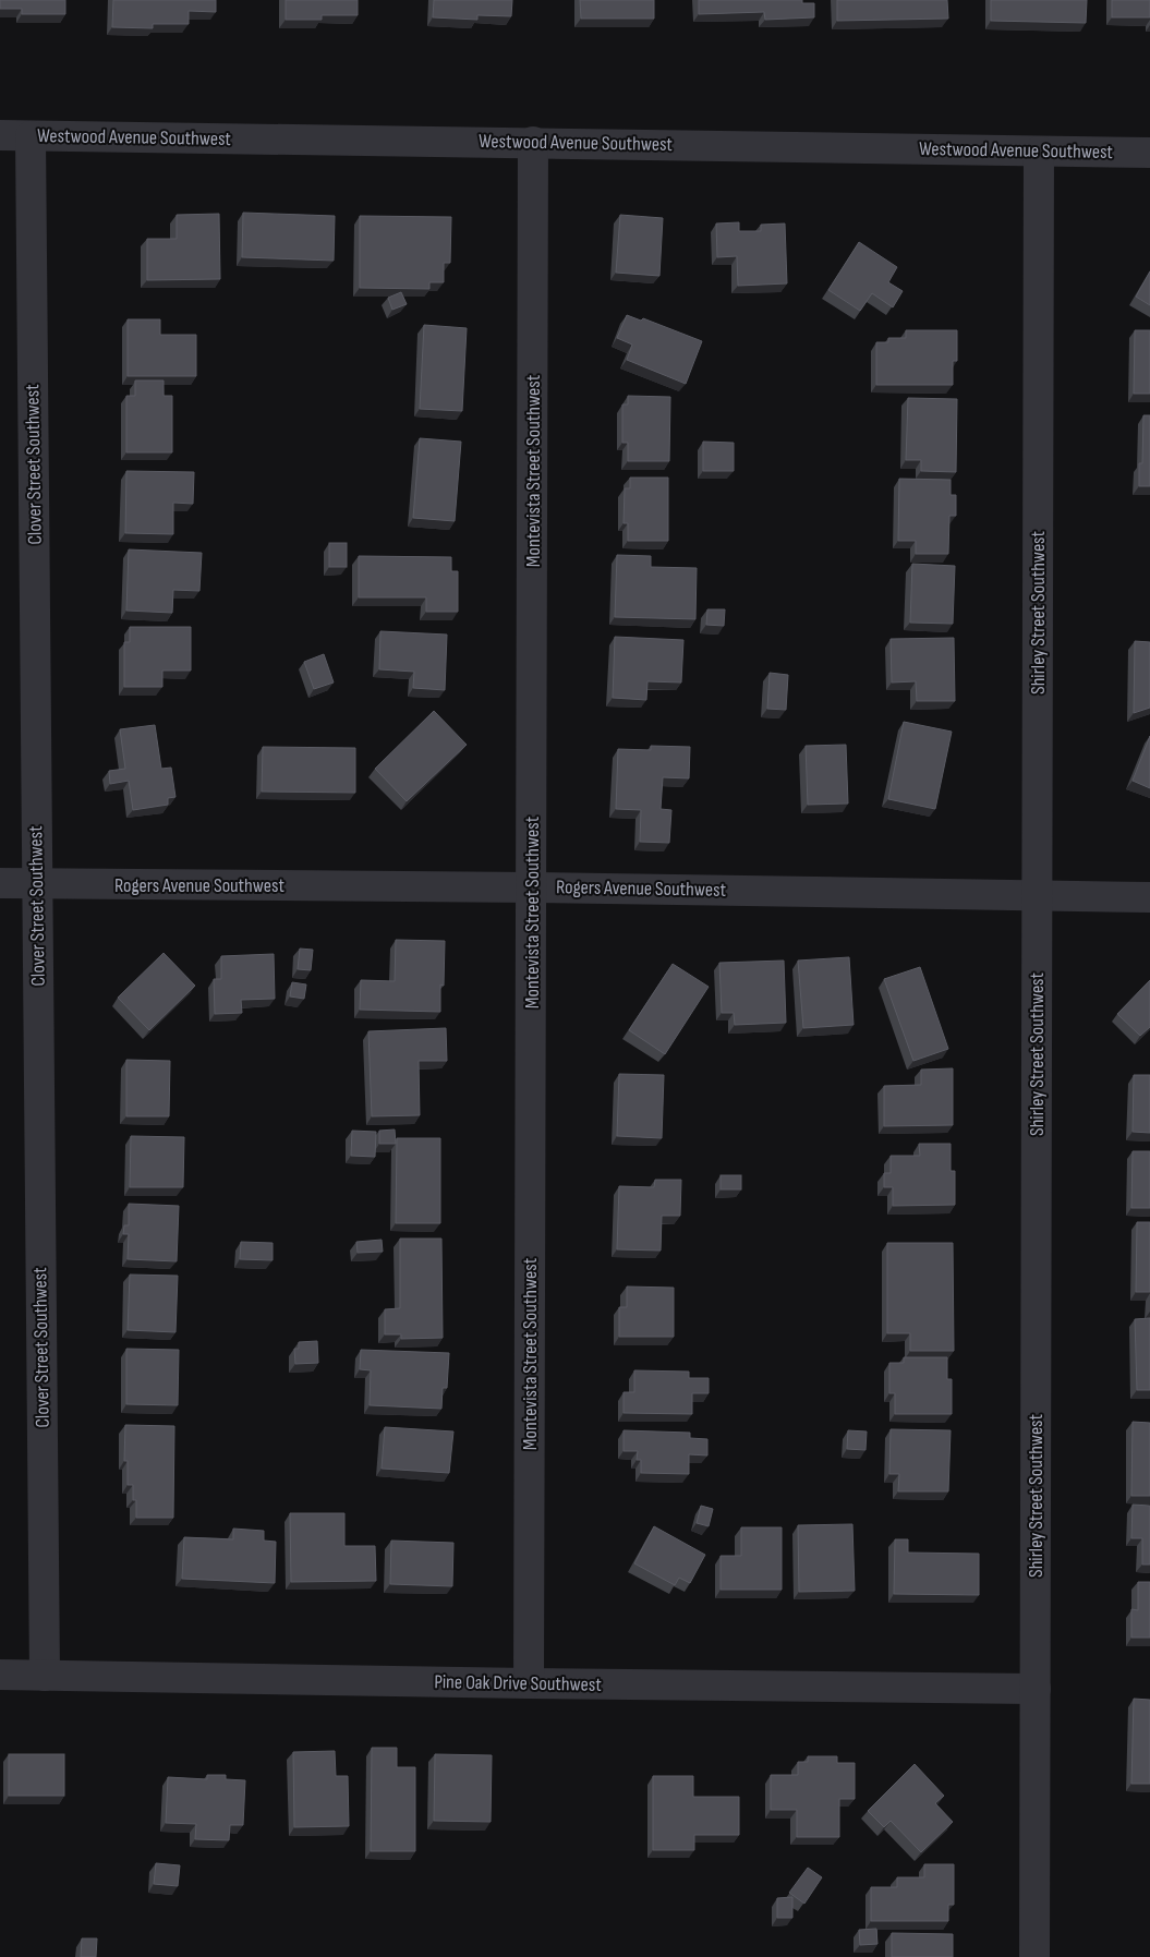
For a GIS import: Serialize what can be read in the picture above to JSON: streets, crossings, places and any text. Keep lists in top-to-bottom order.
{
  "streets": {
    "street": [
      "Westwood Avenue Southwest",
      "Clover Street Southwest",
      "Montevista Street Southwest",
      "Shirley Street Southwest",
      "Rogers Avenue Southwest",
      "Pine Oak Drive Southwest"
    ]
  },
  "crossings": [
    ["Westwood Avenue Southwest", "Clover Street Southwest"],
    ["Westwood Avenue Southwest", "Montevista Street Southwest"],
    ["Westwood Avenue Southwest", "Shirley Street Southwest"],
    ["Clover Street Southwest", "Rogers Avenue Southwest"],
    ["Clover Street Southwest", "Pine Oak Drive Southwest"],
    ["Montevista Street Southwest", "Rogers Avenue Southwest"],
    ["Montevista Street Southwest", "Pine Oak Drive Southwest"],
    ["Shirley Street Southwest", "Rogers Avenue Southwest"],
    ["Shirley Street Southwest", "Pine Oak Drive Southwest"]
  ]
}
